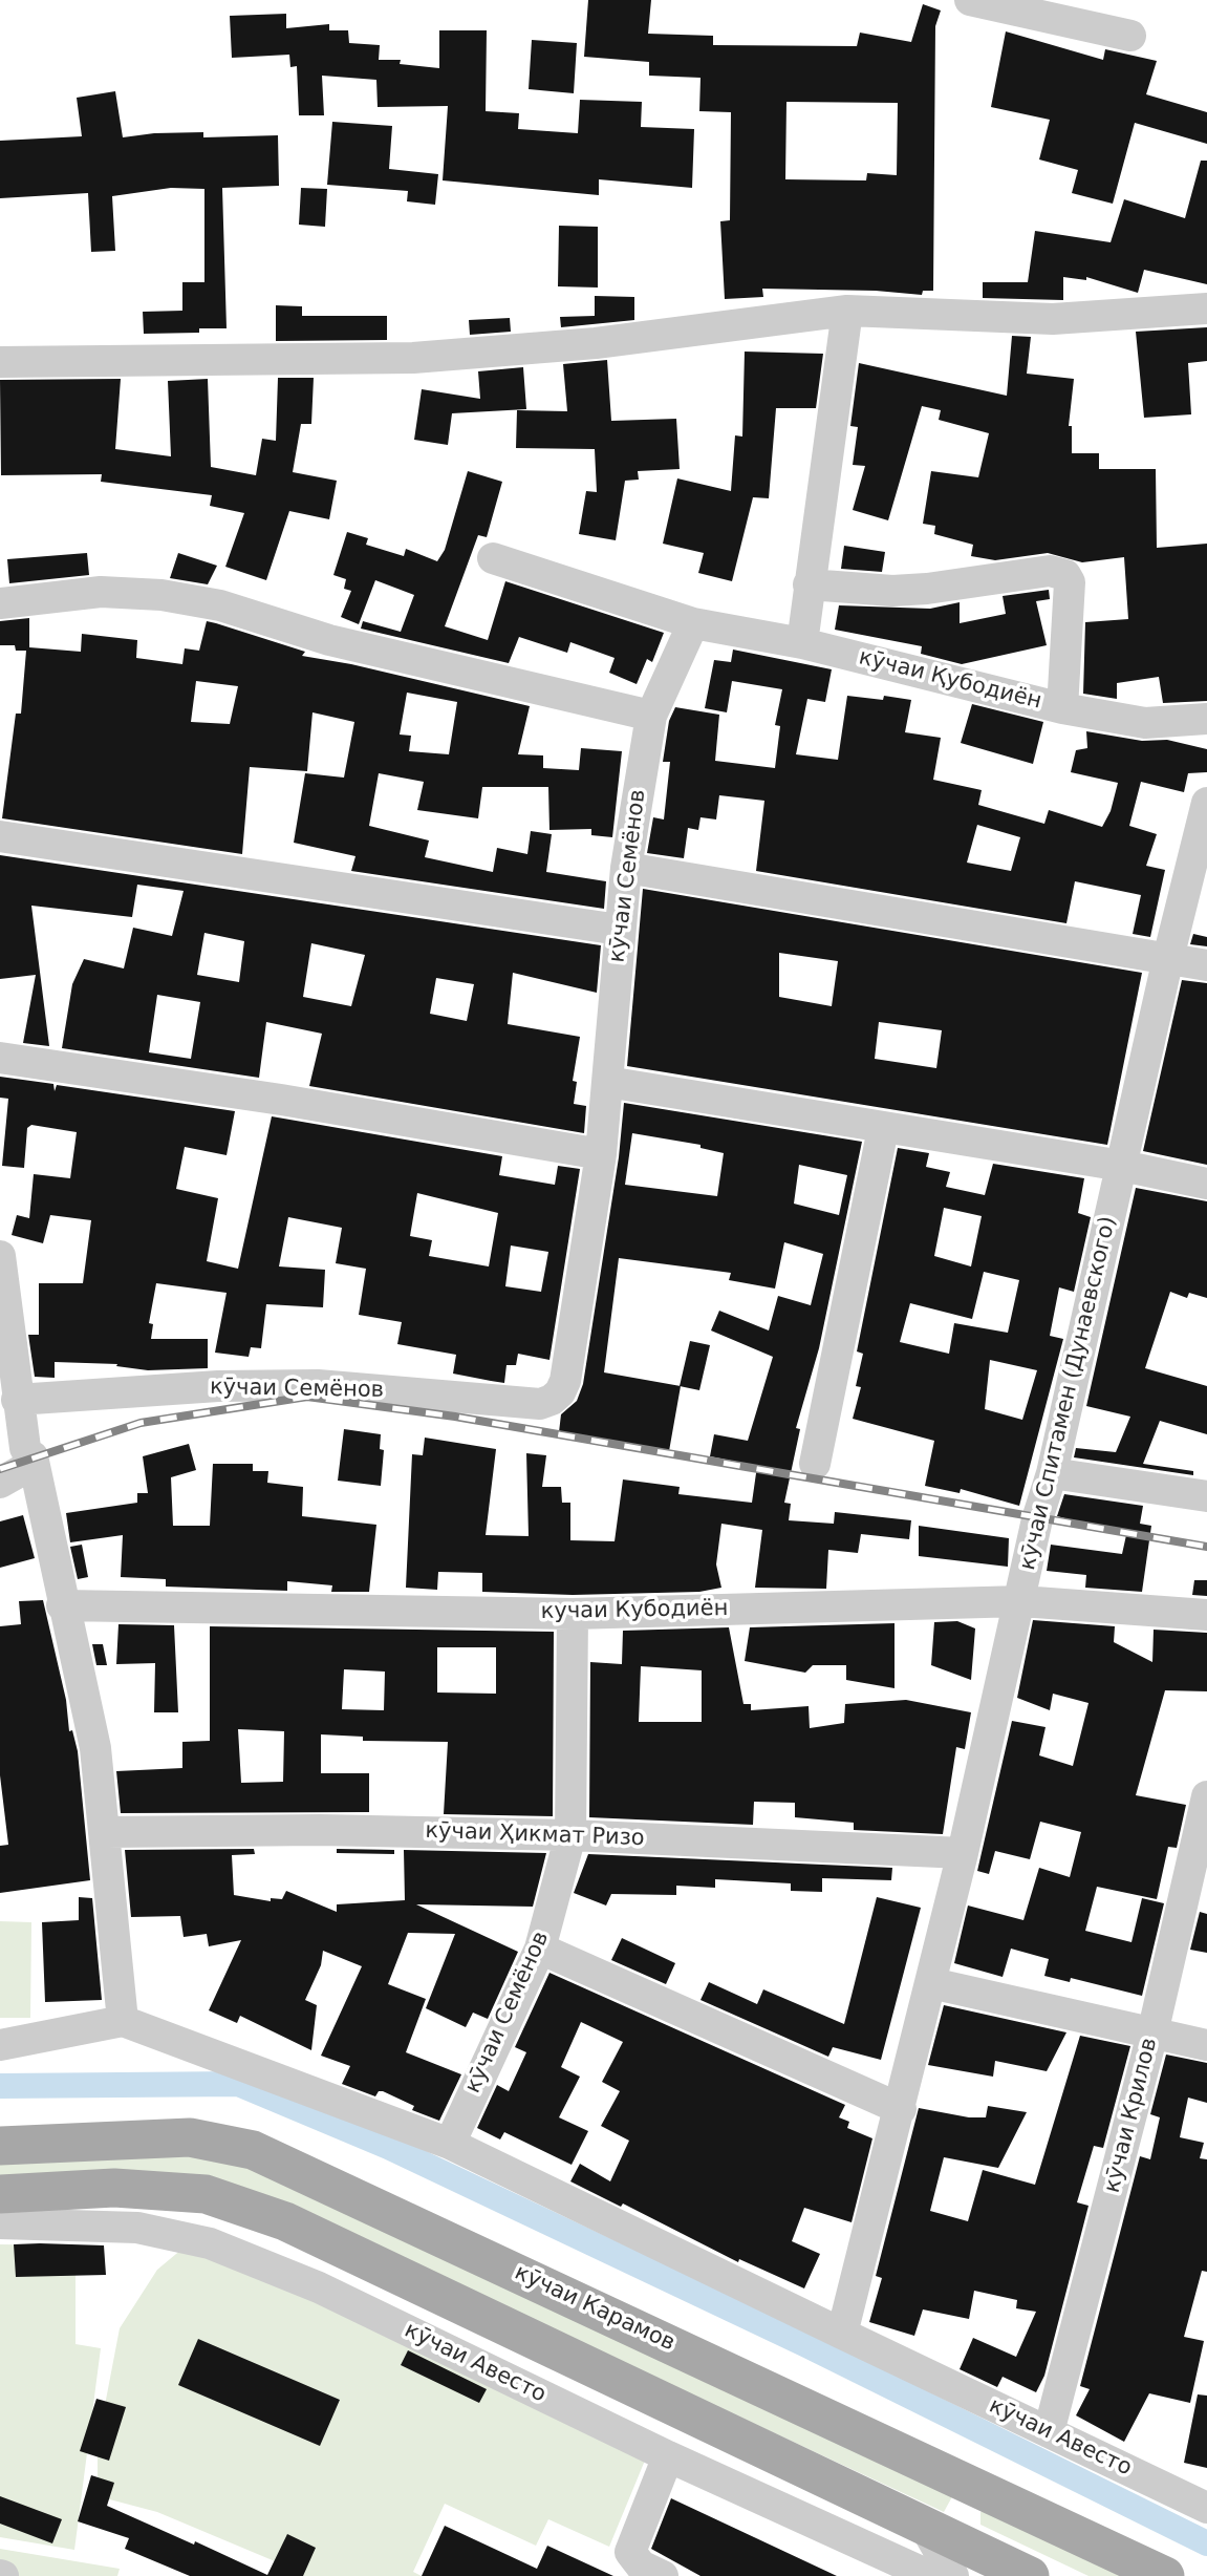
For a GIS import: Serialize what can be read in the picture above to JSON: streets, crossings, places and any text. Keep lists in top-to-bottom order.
{
  "streets": {
    "main road": ["кӯчаи Карамов"],
    "street": [
      "кӯчаи Қубодиён",
      "кӯчаи Семёнов",
      "кӯчаи Спитамен (Дунаевского)",
      "кучаи Кубодиён",
      "кӯчаи Ҳикмат Ризо",
      "кӯчаи Крилов",
      "кӯчаи Авесто"
    ]
  },
  "crossings": [
    ["кӯчаи Қубодиён", "кӯчаи Семёнов"],
    ["кӯчаи Семёнов", "кучаи Кубодиён"],
    ["кӯчаи Семёнов", "кӯчаи Ҳикмат Ризо"],
    ["кӯчаи Семёнов", "кӯчаи Авесто"],
    ["кӯчаи Спитамен (Дунаевского)", "кучаи Кубодиён"],
    ["кӯчаи Спитамен (Дунаевского)", "кӯчаи Ҳикмат Ризо"],
    ["кӯчаи Крилов", "кӯчаи Авесто"]
  ]
}
